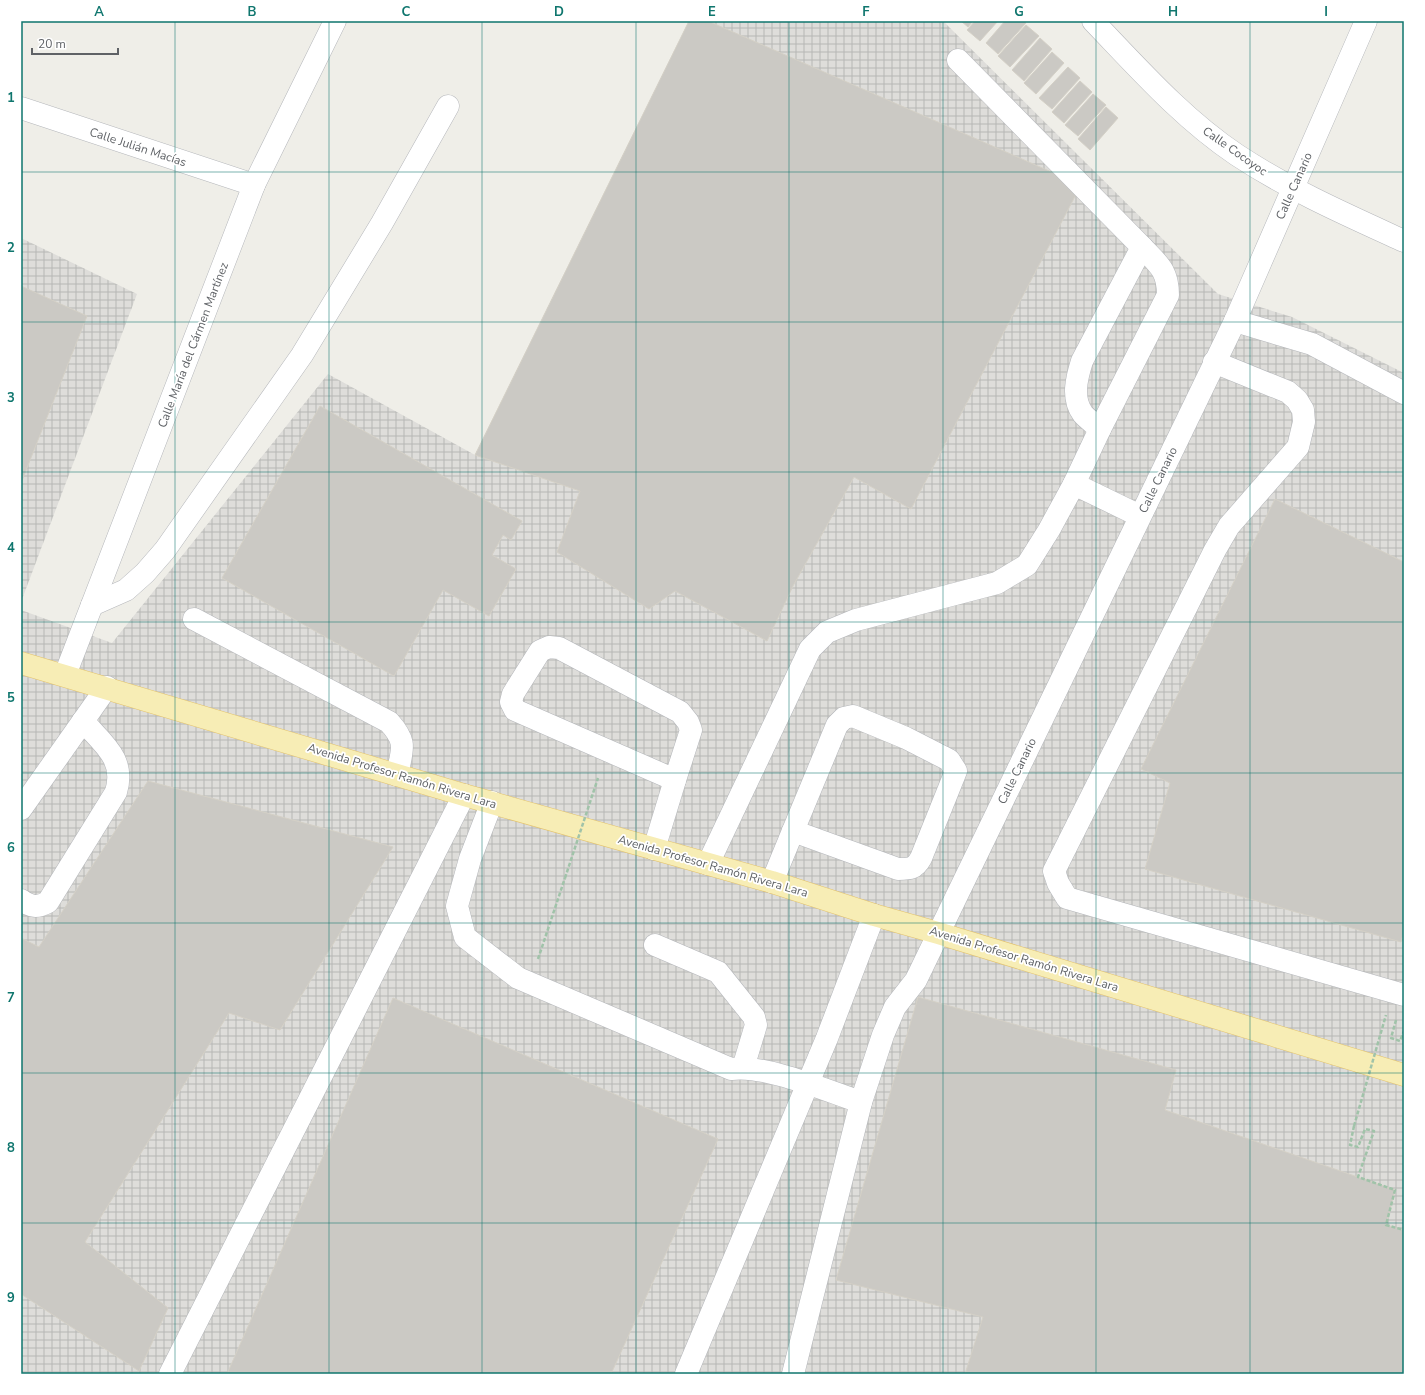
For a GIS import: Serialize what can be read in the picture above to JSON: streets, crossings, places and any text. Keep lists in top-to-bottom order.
{
  "streets": {
    "main road": ["Avenida Profesor Ramón Rivera Lara"],
    "street": [
      "Calle Julián Macías",
      "Calle Cocoyoc",
      "Calle Canario",
      "Calle María del Cármen Martínez"
    ]
  },
  "crossings": [
    ["Calle Julián Macías", "Calle María del Cármen Martínez"],
    ["Calle Cocoyoc", "Calle Canario"],
    ["Calle Canario", "Avenida Profesor Ramón Rivera Lara"],
    ["Calle María del Cármen Martínez", "Avenida Profesor Ramón Rivera Lara"]
  ],
  "scale_bar": "20 m",
  "grid": {
    "columns": [
      "A",
      "B",
      "C",
      "D",
      "E",
      "F",
      "G",
      "H",
      "I"
    ],
    "rows": [
      "1",
      "2",
      "3",
      "4",
      "5",
      "6",
      "7",
      "8",
      "9"
    ]
  }
}
